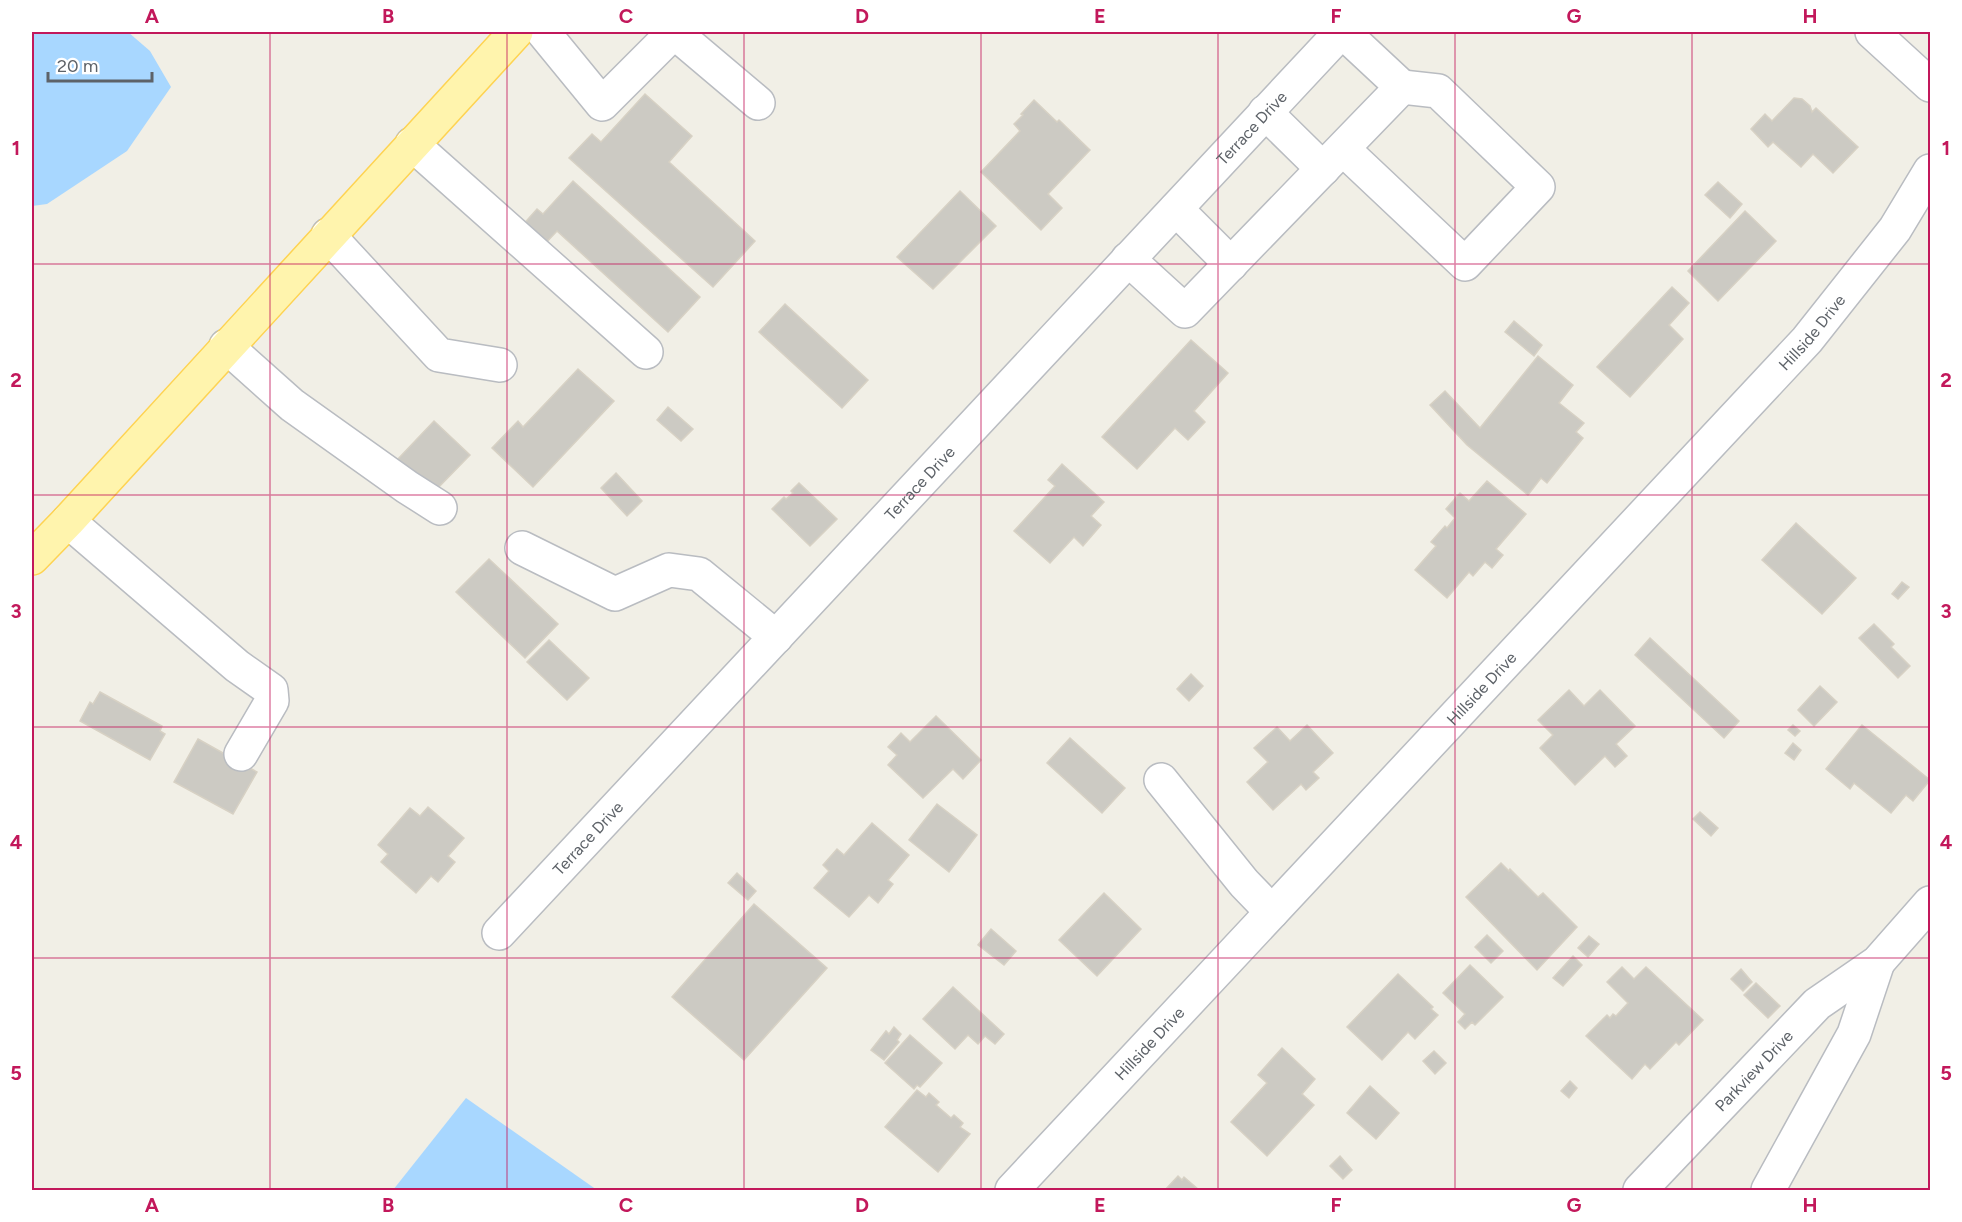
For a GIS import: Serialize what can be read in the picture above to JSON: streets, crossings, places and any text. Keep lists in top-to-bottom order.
{
  "streets": {
    "street": ["Terrace Drive", "Hillside Drive", "Parkview Drive"]
  },
  "scale_bar": "20 m",
  "grid": {
    "columns": [
      "A",
      "B",
      "C",
      "D",
      "E",
      "F",
      "G",
      "H"
    ],
    "rows": [
      "1",
      "2",
      "3",
      "4",
      "5"
    ]
  }
}
